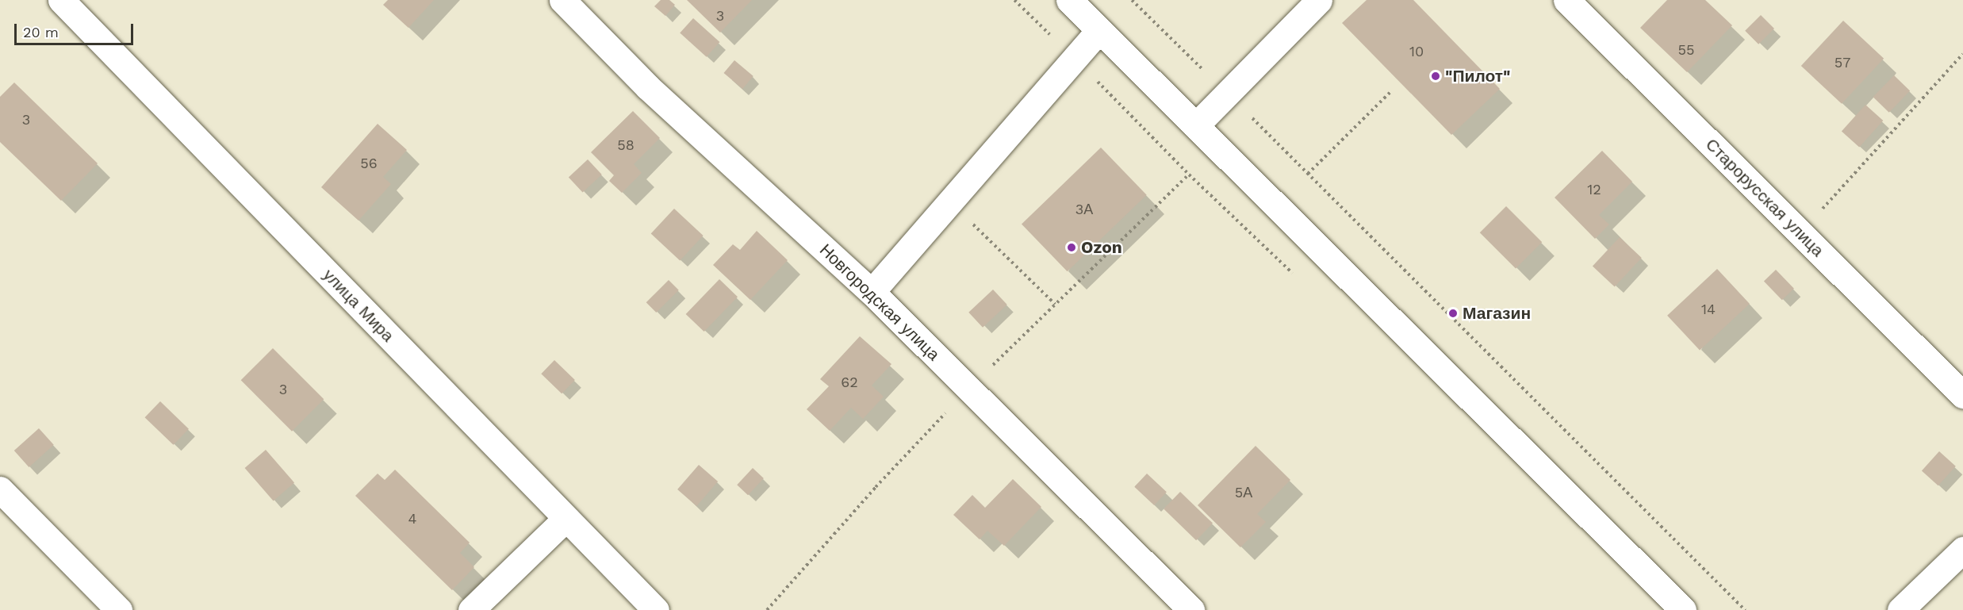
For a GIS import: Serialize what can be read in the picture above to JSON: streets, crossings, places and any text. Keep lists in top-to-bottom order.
{
  "streets": {
    "street": ["Старорусская улица", "Новгородская улица", "улица Мира"]
  },
  "places": ["\"Пилот\"", "Ozon", "Магазин"],
  "house_numbers": [
    "3",
    "55",
    "10",
    "57",
    "3",
    "58",
    "56",
    "12",
    "3А",
    "14",
    "62",
    "3",
    "5А",
    "4"
  ],
  "scale_bar": "20 m"
}
